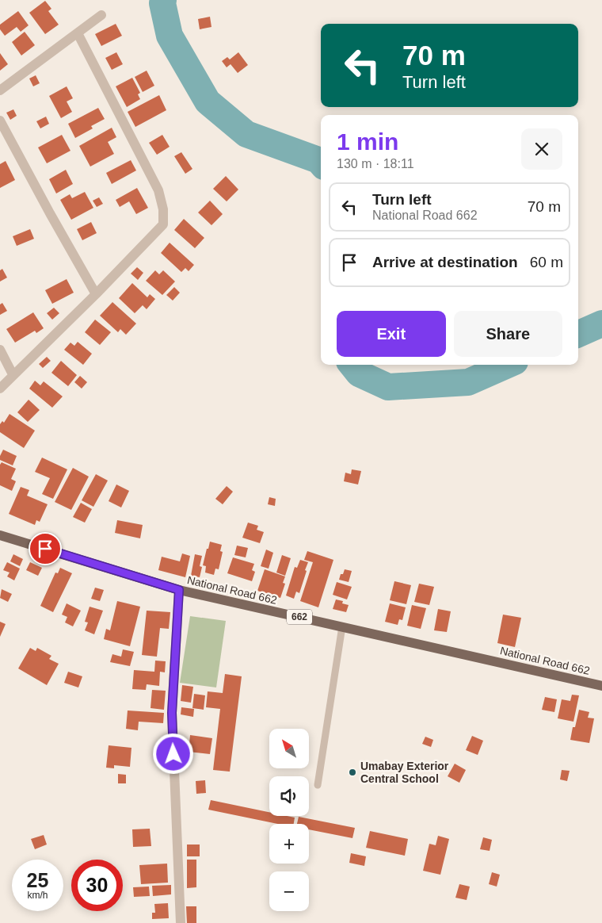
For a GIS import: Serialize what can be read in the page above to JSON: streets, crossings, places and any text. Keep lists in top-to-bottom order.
{
  "streets": {
    "main road": ["National Road 662", "662"]
  },
  "places": ["Umabay Exterior Central School"],
  "north": "top left",
  "page": {
    "turn": ["70 m", "Turn left"],
    "heading": ["1 min", "130 m · 18:11"],
    "list": [
      {
        "name": "Turn left",
        "note": "National Road 662",
        "value": "70 m"
      },
      {
        "name": "Arrive at destination",
        "value": "60 m"
      }
    ],
    "buttons": ["Exit", "Share"],
    "map_buttons": ["+", "−"],
    "speed": "25 km/h",
    "limit": "30"
  }
}
